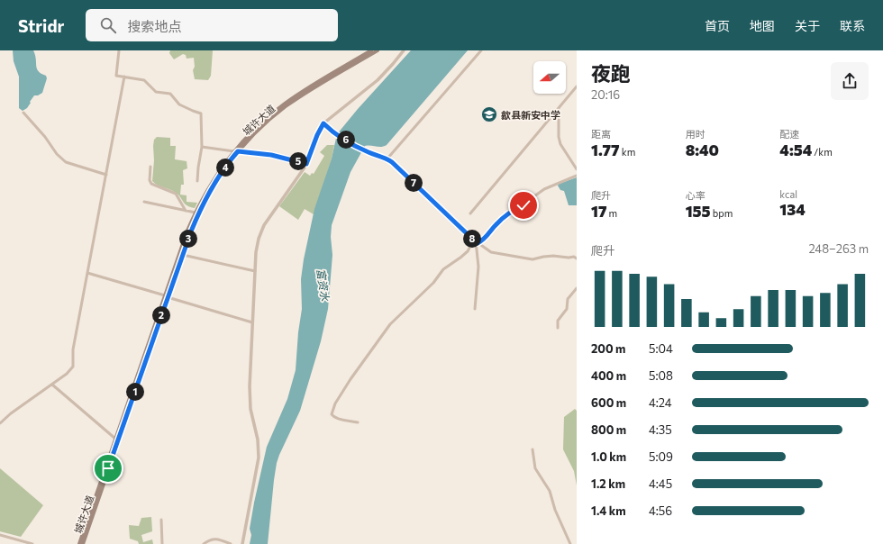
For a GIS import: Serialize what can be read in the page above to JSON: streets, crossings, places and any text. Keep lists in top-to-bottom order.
{
  "streets": {
    "main road": ["城许大道"]
  },
  "water": ["富资水"],
  "places": {
    "school or university": ["歙县新安中学"]
  },
  "north": "left",
  "page": {
    "header": "Stridr",
    "search": "搜索地点",
    "nav": [
      "首页",
      "地图",
      "关于",
      "联系"
    ],
    "heading": ["夜跑", "20:16"],
    "stats": [
      ["距离", "1.77 km"],
      ["用时", "8:40"],
      ["配速", "4:54 /km"],
      ["爬升", "17 m"],
      ["心率", "155 bpm"],
      ["kcal", "134"]
    ],
    "pins": [
      "6",
      "5",
      "4",
      "7",
      "3",
      "8",
      "2",
      "1"
    ],
    "chart": ["爬升", "248–263 m"],
    "list": [
      {
        "name": "200 m",
        "note": "5:04"
      },
      {
        "name": "400 m",
        "note": "5:08"
      },
      {
        "name": "600 m",
        "note": "4:24"
      },
      {
        "name": "800 m",
        "note": "4:35"
      },
      {
        "name": "1.0 km",
        "note": "5:09"
      },
      {
        "name": "1.2 km",
        "note": "4:45"
      },
      {
        "name": "1.4 km",
        "note": "4:56"
      }
    ]
  }
}
